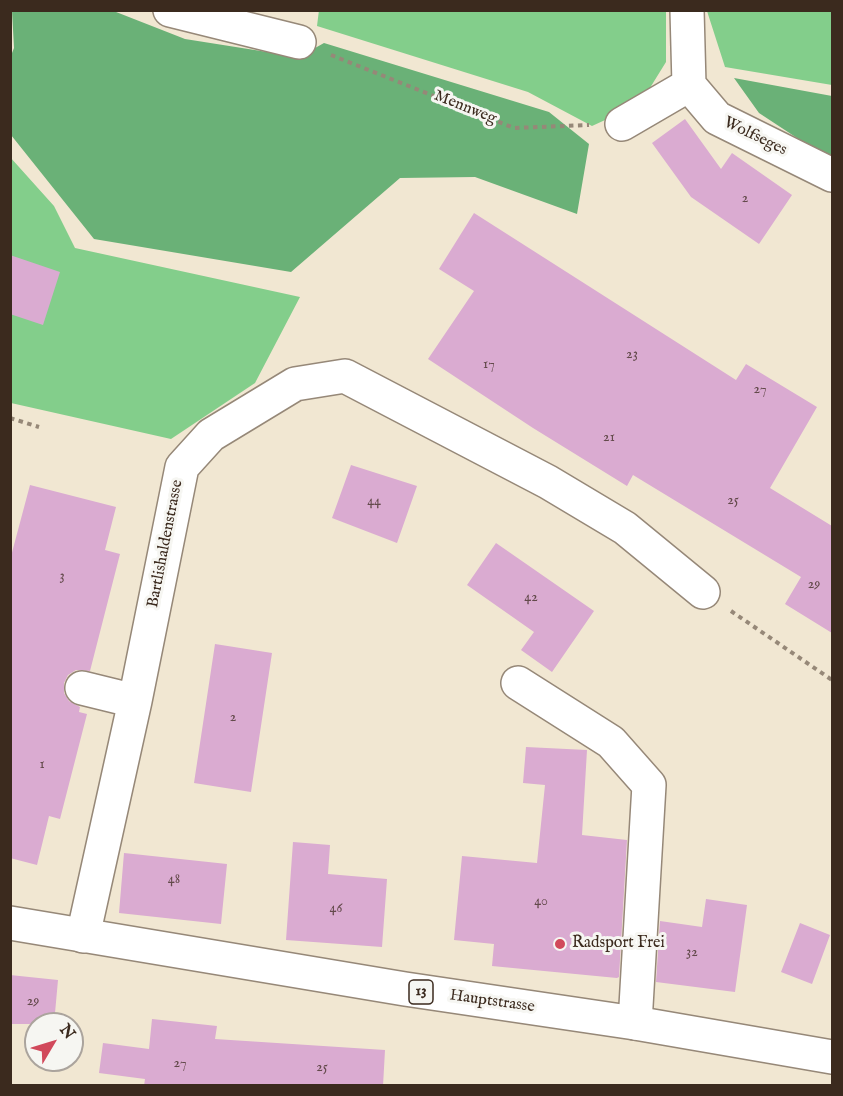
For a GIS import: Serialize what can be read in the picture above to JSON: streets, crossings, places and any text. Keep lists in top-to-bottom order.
{
  "streets": {
    "street": [
      "Wolfseges",
      "Bartlishaldenstrasse",
      "13",
      "Hauptstrasse"
    ],
    "path": ["Mennweg"]
  },
  "crossings": [
    ["Bartlishaldenstrasse", "Hauptstrasse"]
  ],
  "places": ["Radsport Frei"],
  "house_numbers": [
    "2",
    "23",
    "17",
    "27",
    "21",
    "25",
    "44",
    "3",
    "29",
    "42",
    "2",
    "1",
    "48",
    "40",
    "46",
    "32",
    "29",
    "27",
    "25"
  ],
  "north": "top right"
}
